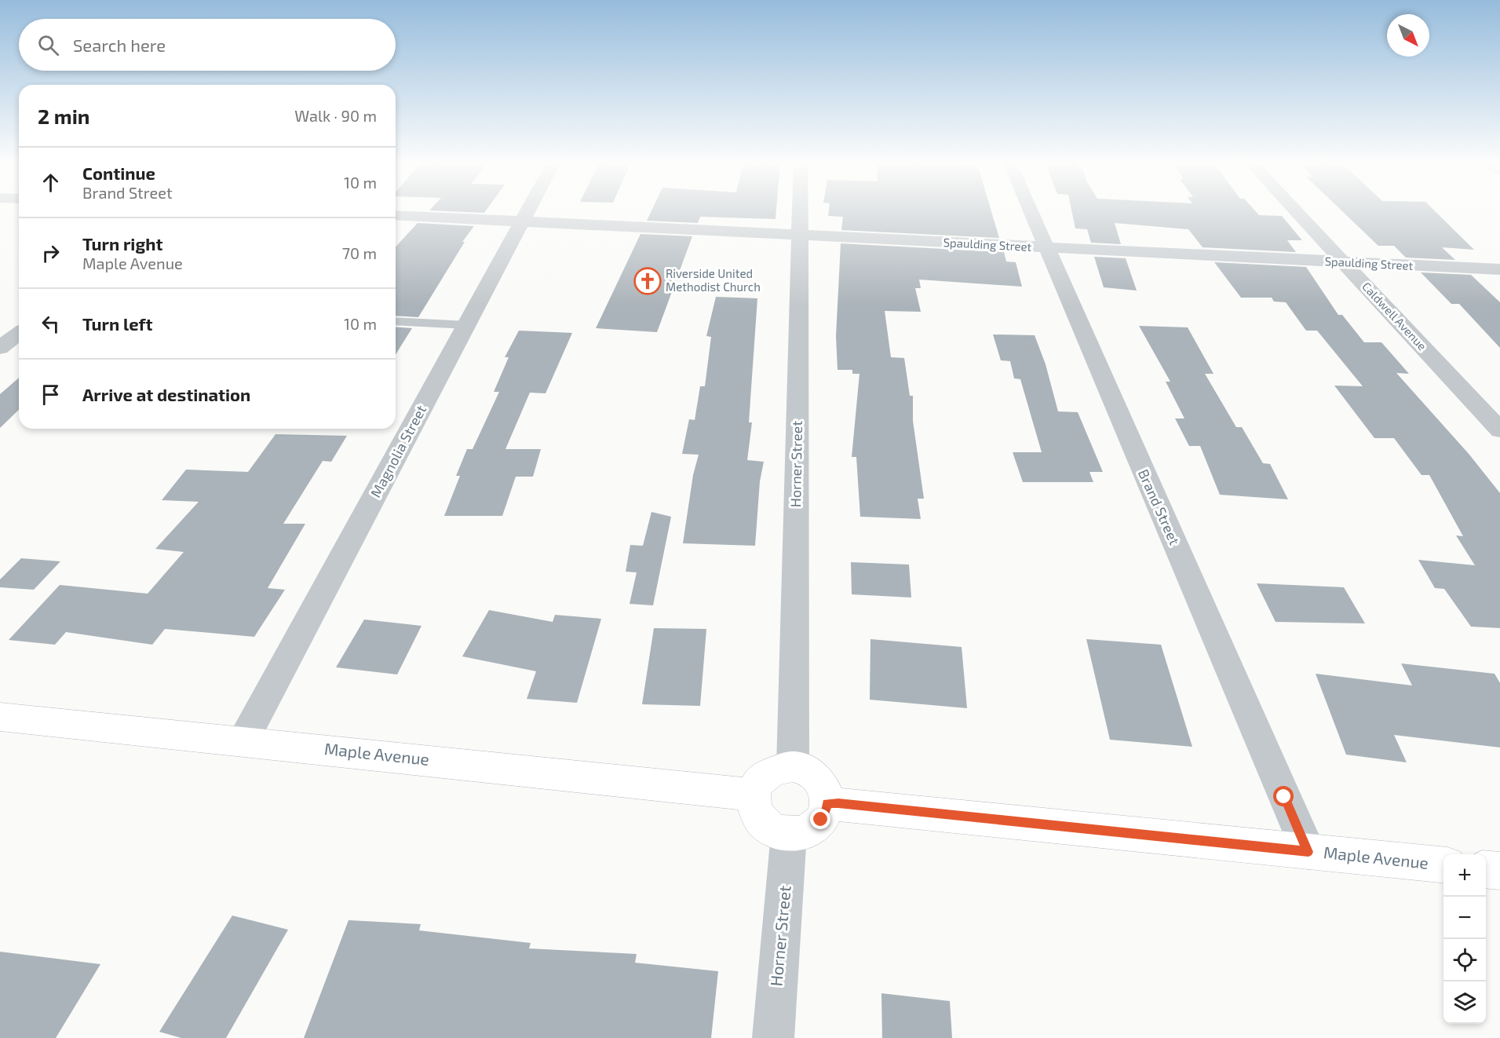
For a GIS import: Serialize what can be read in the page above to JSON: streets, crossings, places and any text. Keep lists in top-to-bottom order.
{
  "streets": {
    "main road": ["Maple Avenue"],
    "street": [
      "Spaulding Street",
      "Caldwell Avenue",
      "Magnolia Street",
      "Horner Street",
      "Brand Street"
    ]
  },
  "crossings": [
    ["Spaulding Street", "Caldwell Avenue"],
    ["Spaulding Street", "Magnolia Street"],
    ["Spaulding Street", "Horner Street"],
    ["Spaulding Street", "Brand Street"],
    ["Magnolia Street", "Maple Avenue"],
    ["Horner Street", "Maple Avenue"],
    ["Brand Street", "Maple Avenue"]
  ],
  "places": {
    "church": ["Riverside United Methodist Church"]
  },
  "north": "bottom right",
  "page": {
    "search": "Search here",
    "heading": ["2 min", "Walk · 90 m"],
    "list": [
      ["Continue", "Brand Street", "10 m"],
      ["Turn right", "Maple Avenue", "70 m"],
      ["Turn left", "10 m"],
      "Arrive at destination"
    ],
    "map_buttons": ["+", "−"]
  }
}
